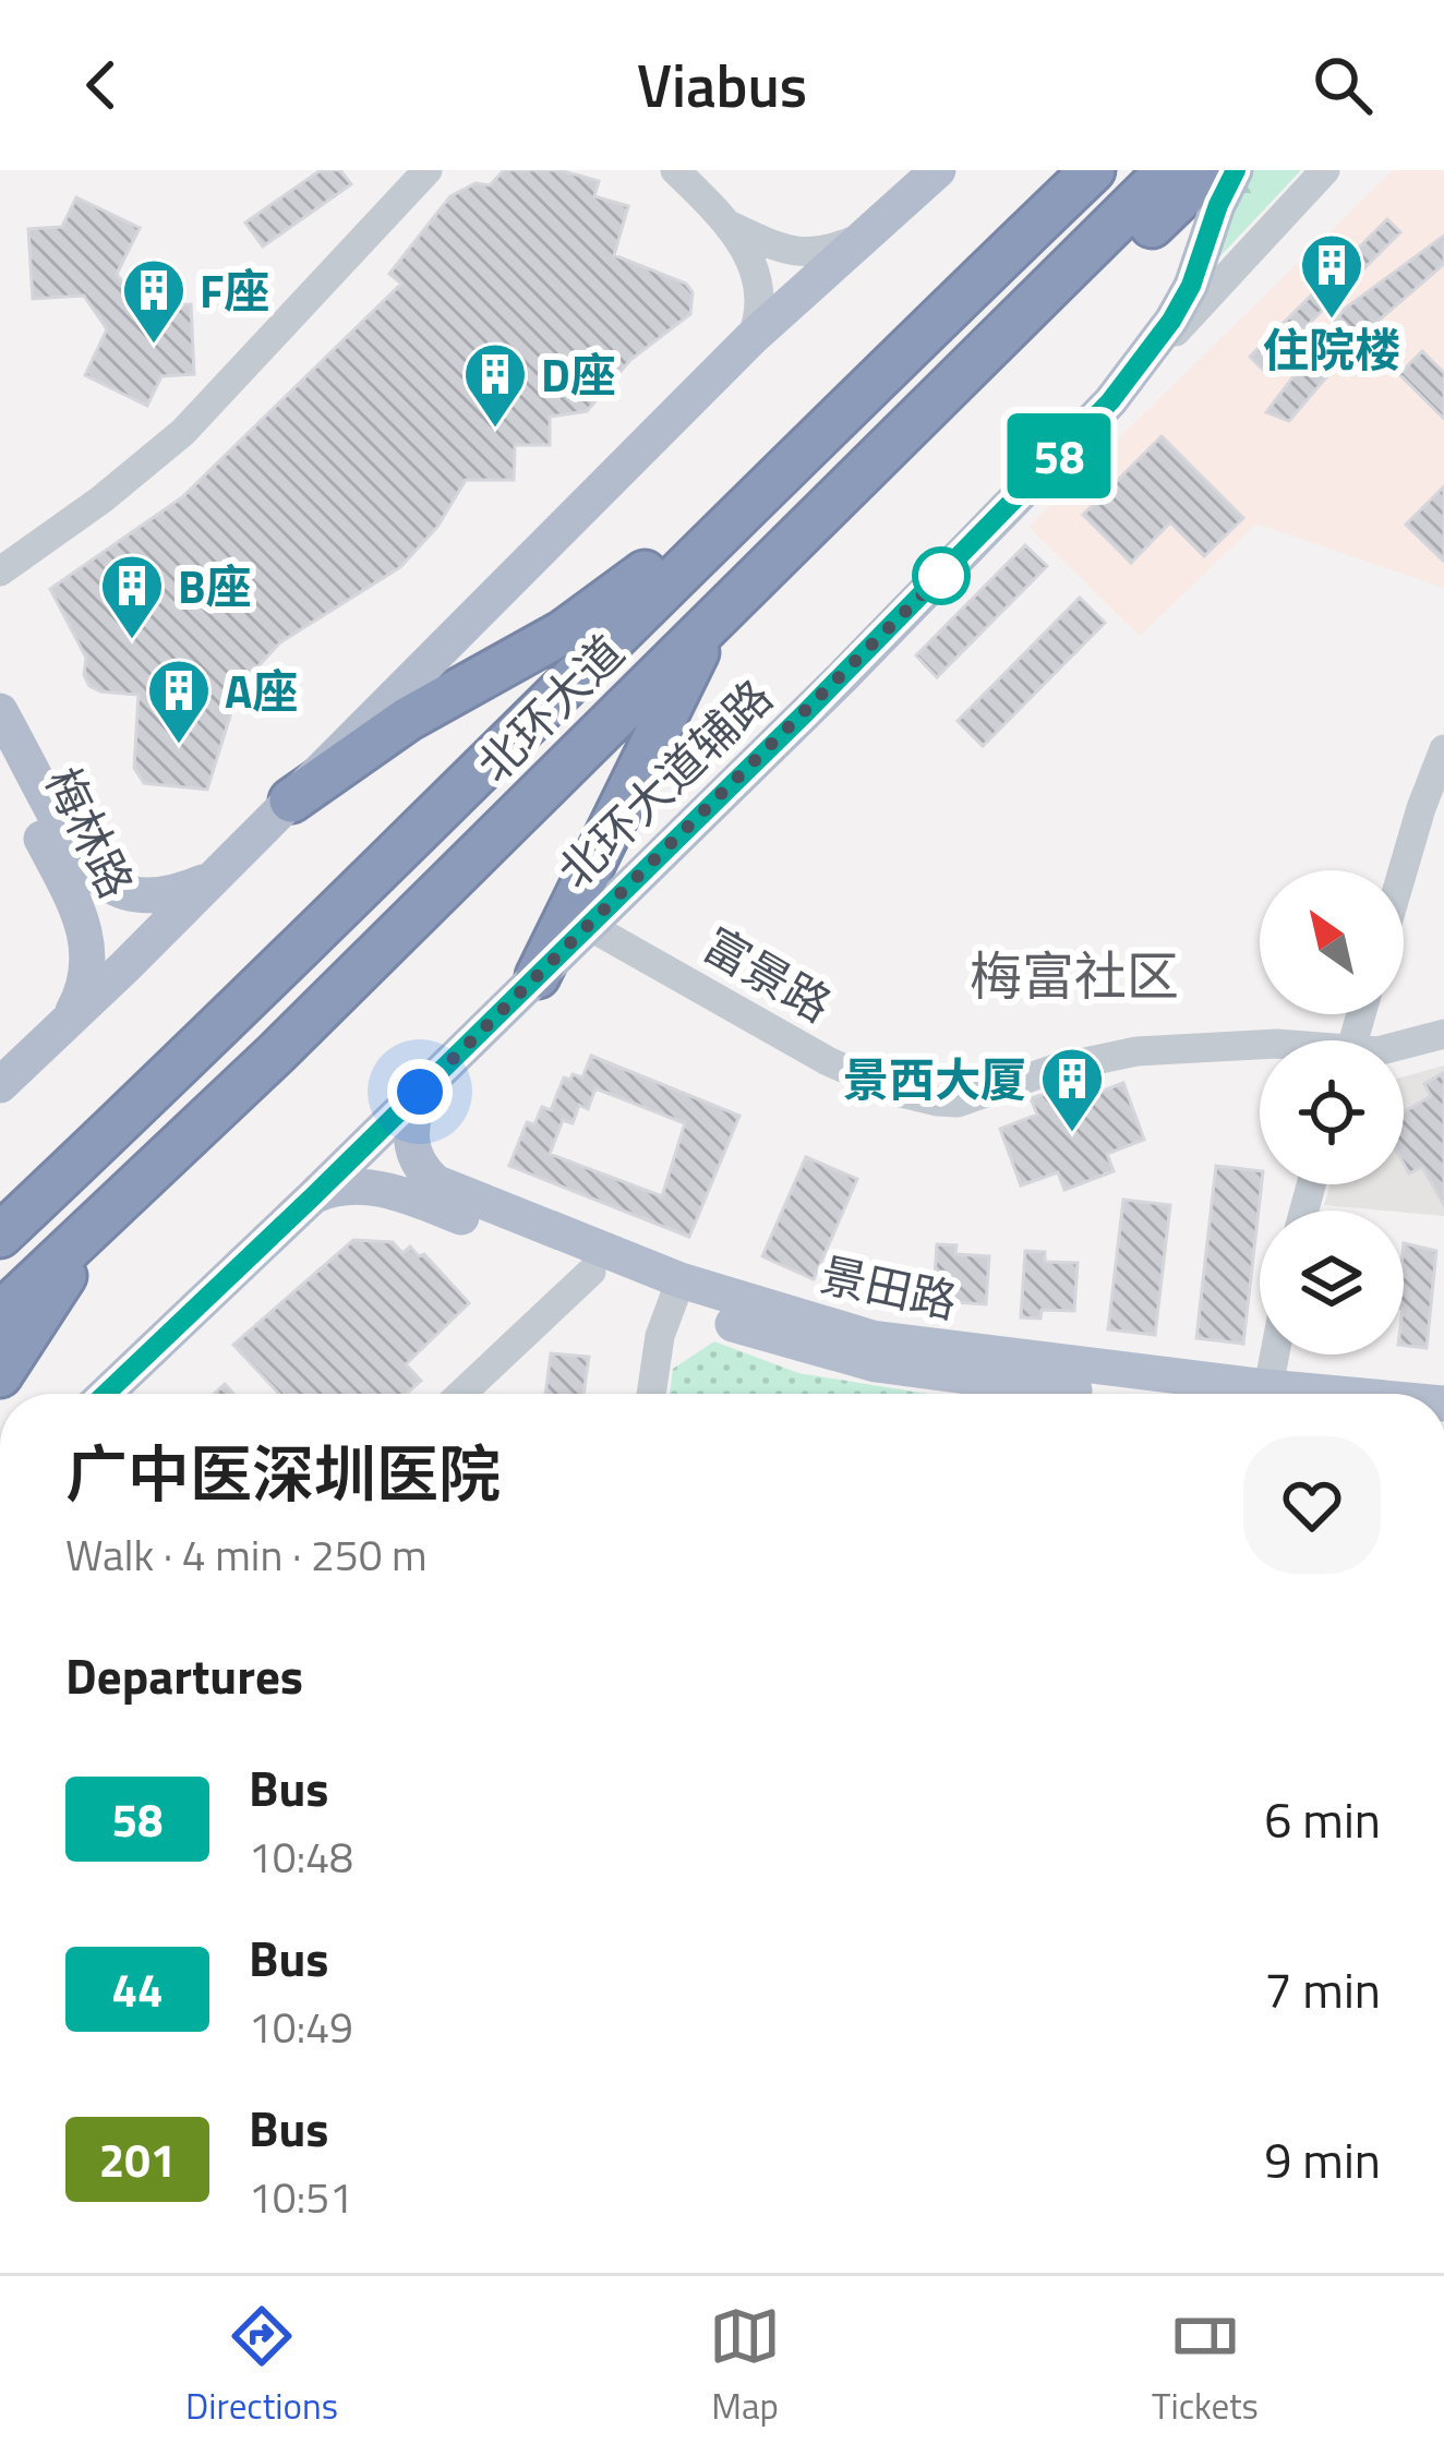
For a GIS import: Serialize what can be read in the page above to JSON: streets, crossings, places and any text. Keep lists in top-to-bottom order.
{
  "streets": {
    "highway": ["北环大道"],
    "main road": ["北环大道辅路", "梅林路", "景田路"],
    "street": ["富景路"]
  },
  "crossings": [
    ["北环大道辅路", "富景路"],
    ["北环大道辅路", "景田路"]
  ],
  "districts": ["梅富社区"],
  "places": {
    "building": [
      "住院楼",
      "F座",
      "D座",
      "B座",
      "A座",
      "景西大厦"
    ]
  },
  "lines": ["bus line 58"],
  "north": "top left",
  "page": {
    "header": "Viabus",
    "on_map": "58",
    "heading": [
      ["广中医深圳医院", "Walk · 4 min · 250 m"],
      "Departures"
    ],
    "list": [
      {
        "mark": "58",
        "name": "Bus",
        "note": "10:48",
        "value": "6 min"
      },
      {
        "mark": "44",
        "name": "Bus",
        "note": "10:49",
        "value": "7 min"
      },
      {
        "mark": "201",
        "name": "Bus",
        "note": "10:51",
        "value": "9 min"
      }
    ],
    "tabs": ["Directions", "Map", "Tickets"]
  }
}
